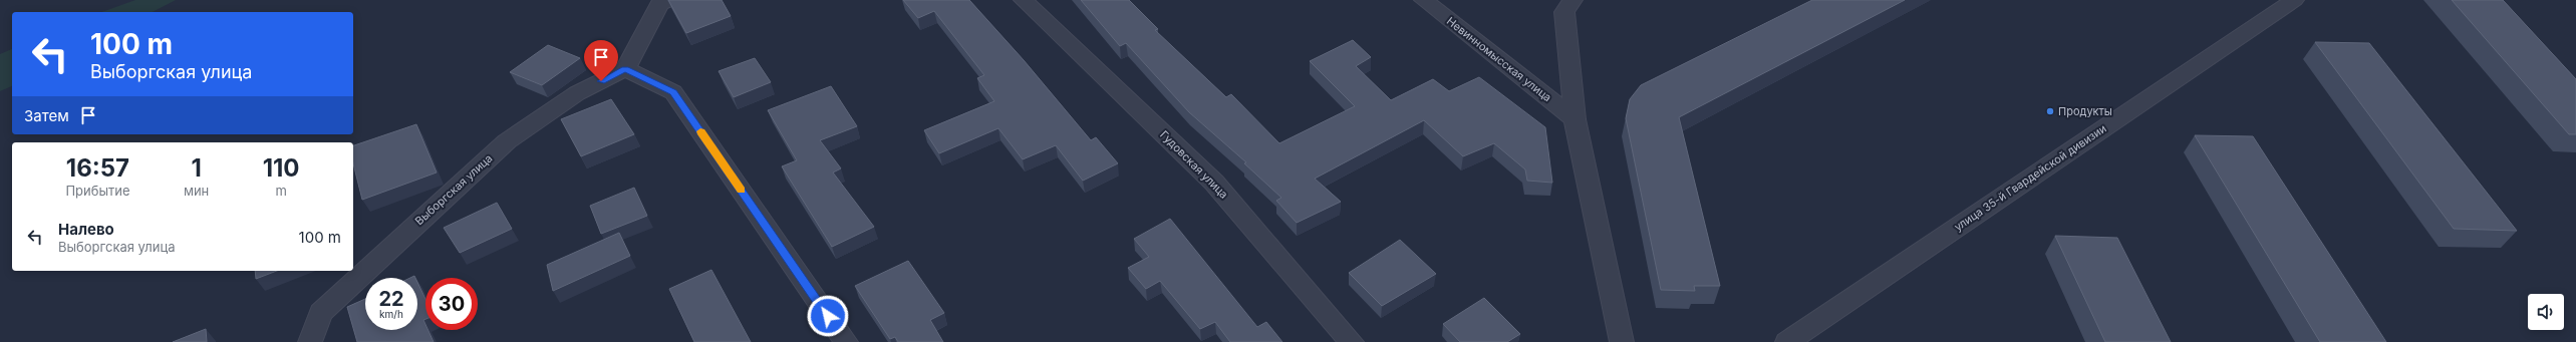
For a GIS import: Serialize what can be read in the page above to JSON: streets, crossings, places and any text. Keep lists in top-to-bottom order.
{
  "streets": {
    "street": [
      "Невинномысская улица",
      "Гудовская улица",
      "улица 35-й Гвардейской дивизии",
      "Выборгская улица"
    ]
  },
  "places": ["Продукты"],
  "page": {
    "turn": ["100 m", "Выборгская улица"],
    "then": "Затем",
    "eta": [
      "16:57",
      "Прибытие",
      "1",
      "мин",
      "110",
      "m"
    ],
    "list": [
      {
        "name": "Налево",
        "note": "Выборгская улица",
        "value": "100 m"
      }
    ],
    "speed": "22 km/h",
    "limit": "30"
  }
}
